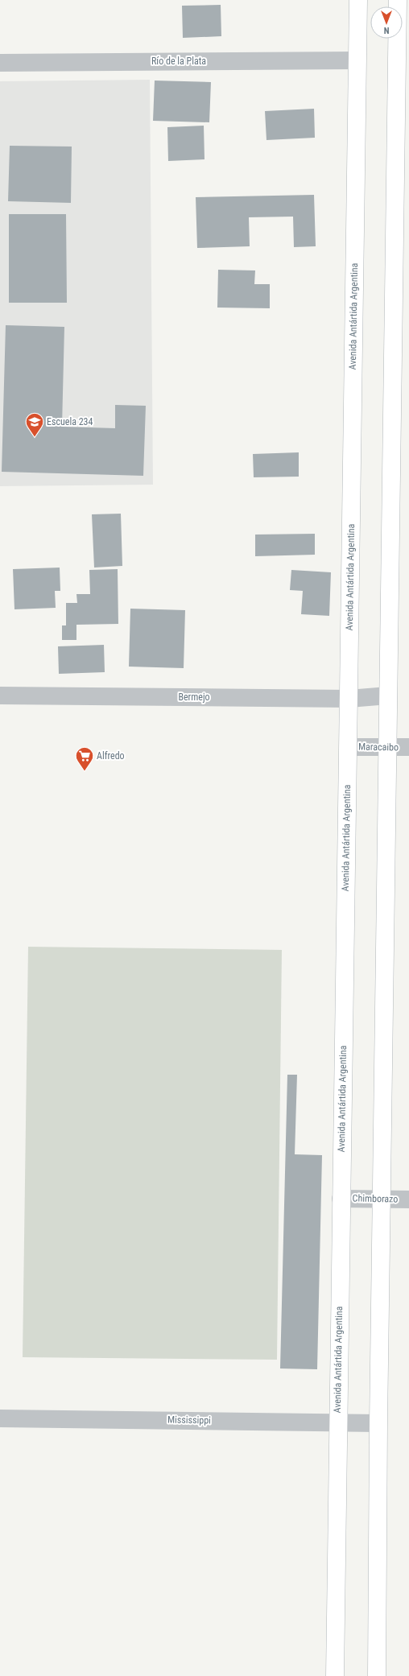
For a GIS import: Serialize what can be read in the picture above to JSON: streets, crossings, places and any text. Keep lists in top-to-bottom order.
{
  "streets": {
    "street": [
      "Río de la Plata",
      "Avenida Antártida Argentina",
      "Bermejo",
      "Maracaibo",
      "Chimborazo",
      "Mississippi"
    ]
  },
  "crossings": [
    ["Río de la Plata", "Avenida Antártida Argentina"],
    ["Avenida Antártida Argentina", "Bermejo"],
    ["Avenida Antártida Argentina", "Maracaibo"],
    ["Avenida Antártida Argentina", "Chimborazo"],
    ["Avenida Antártida Argentina", "Mississippi"]
  ],
  "places": {
    "school or university": ["Escuela 234"],
    "supermarket": ["Alfredo"]
  },
  "north": "bottom"
}
